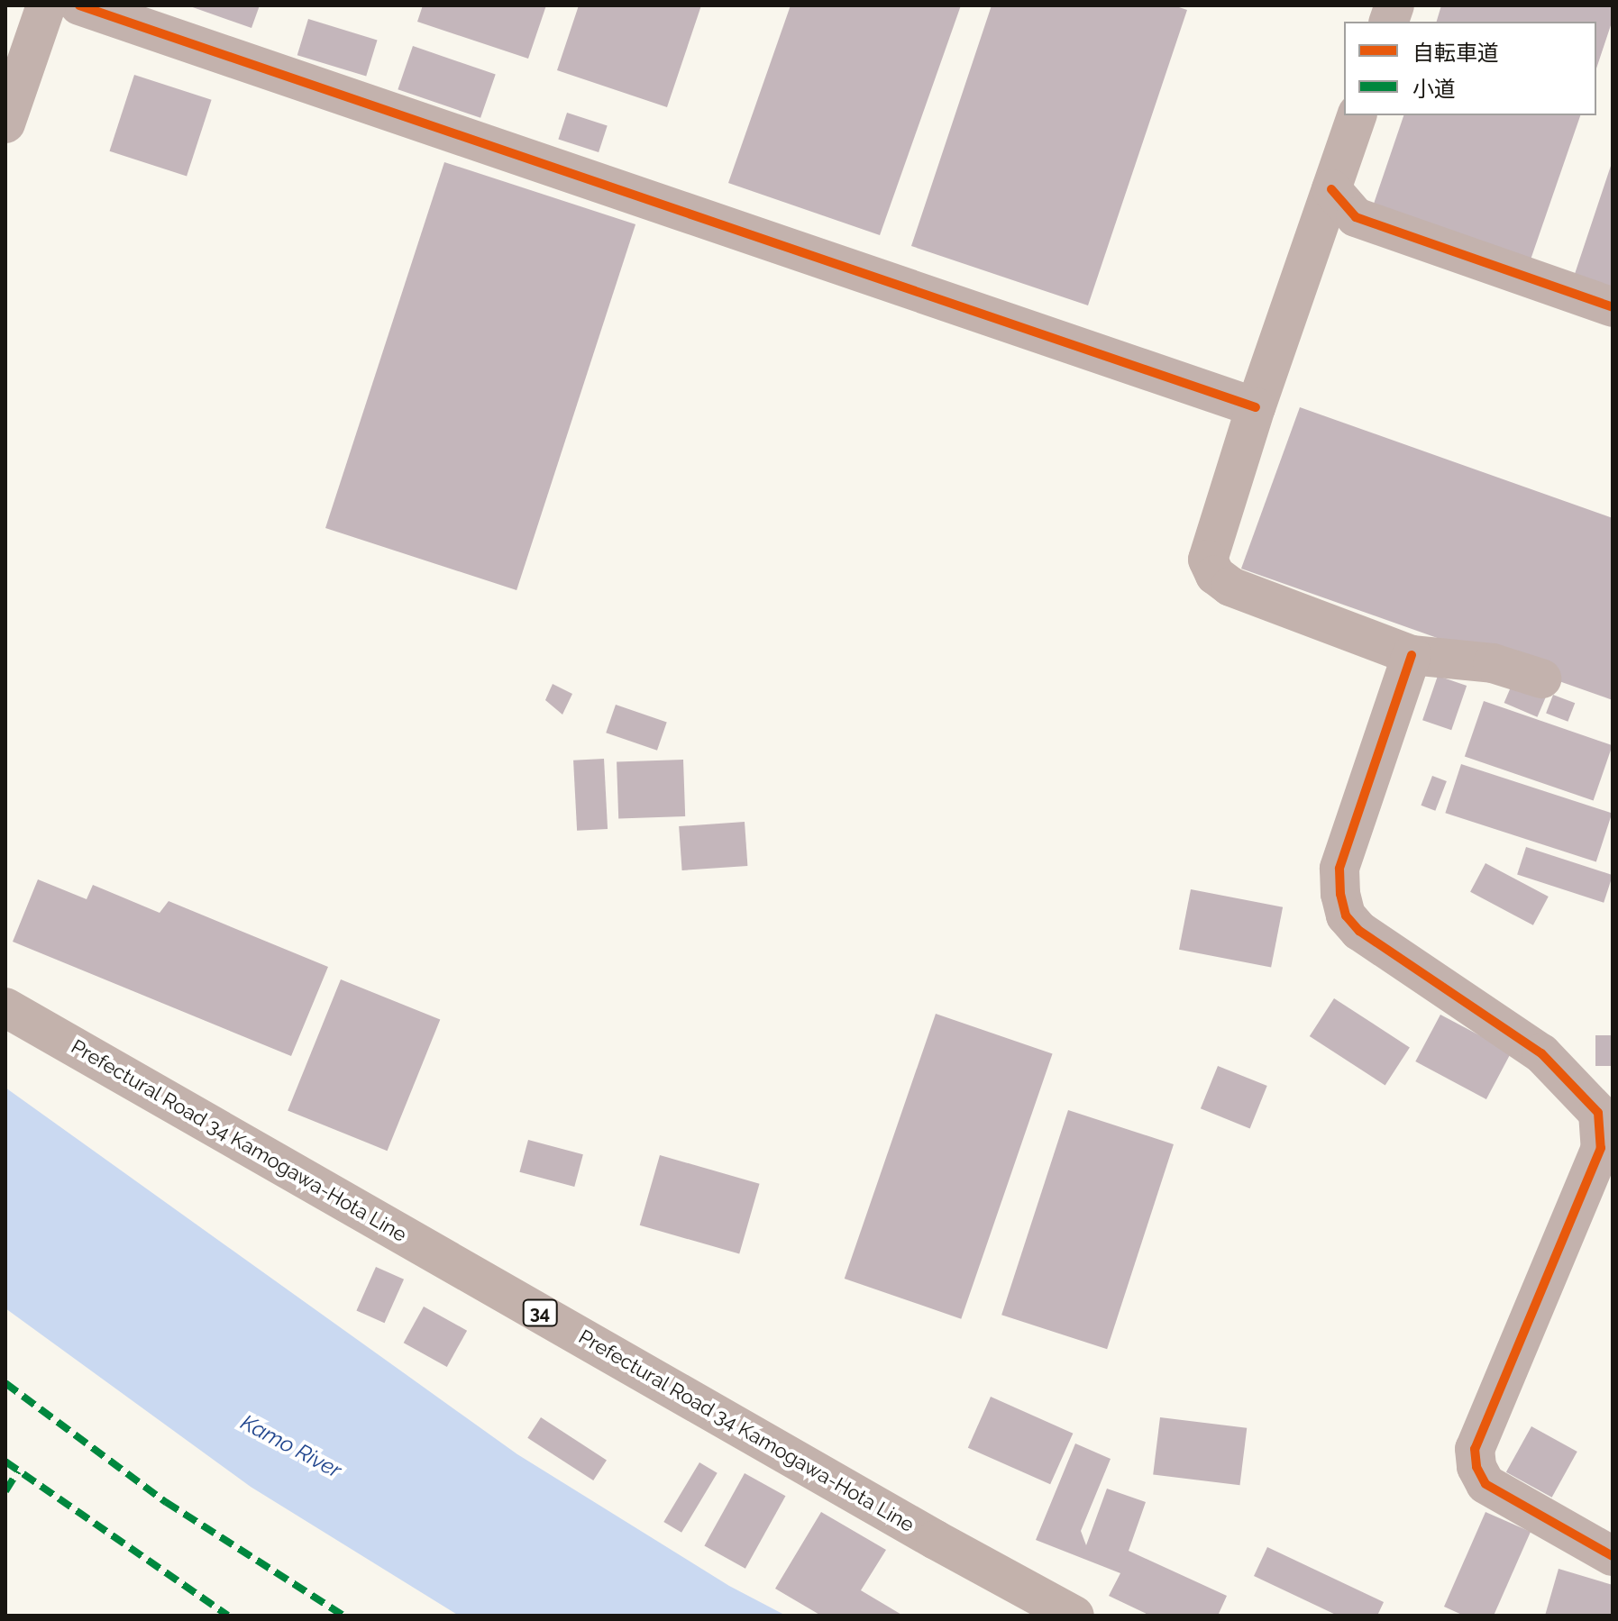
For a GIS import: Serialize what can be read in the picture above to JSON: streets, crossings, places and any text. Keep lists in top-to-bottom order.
{
  "streets": {
    "main road": ["Prefectural Road 34 Kamogawa-Hota Line", "34"]
  },
  "water": ["Kamo River"],
  "legend": ["自転車道", "小道"]
}
